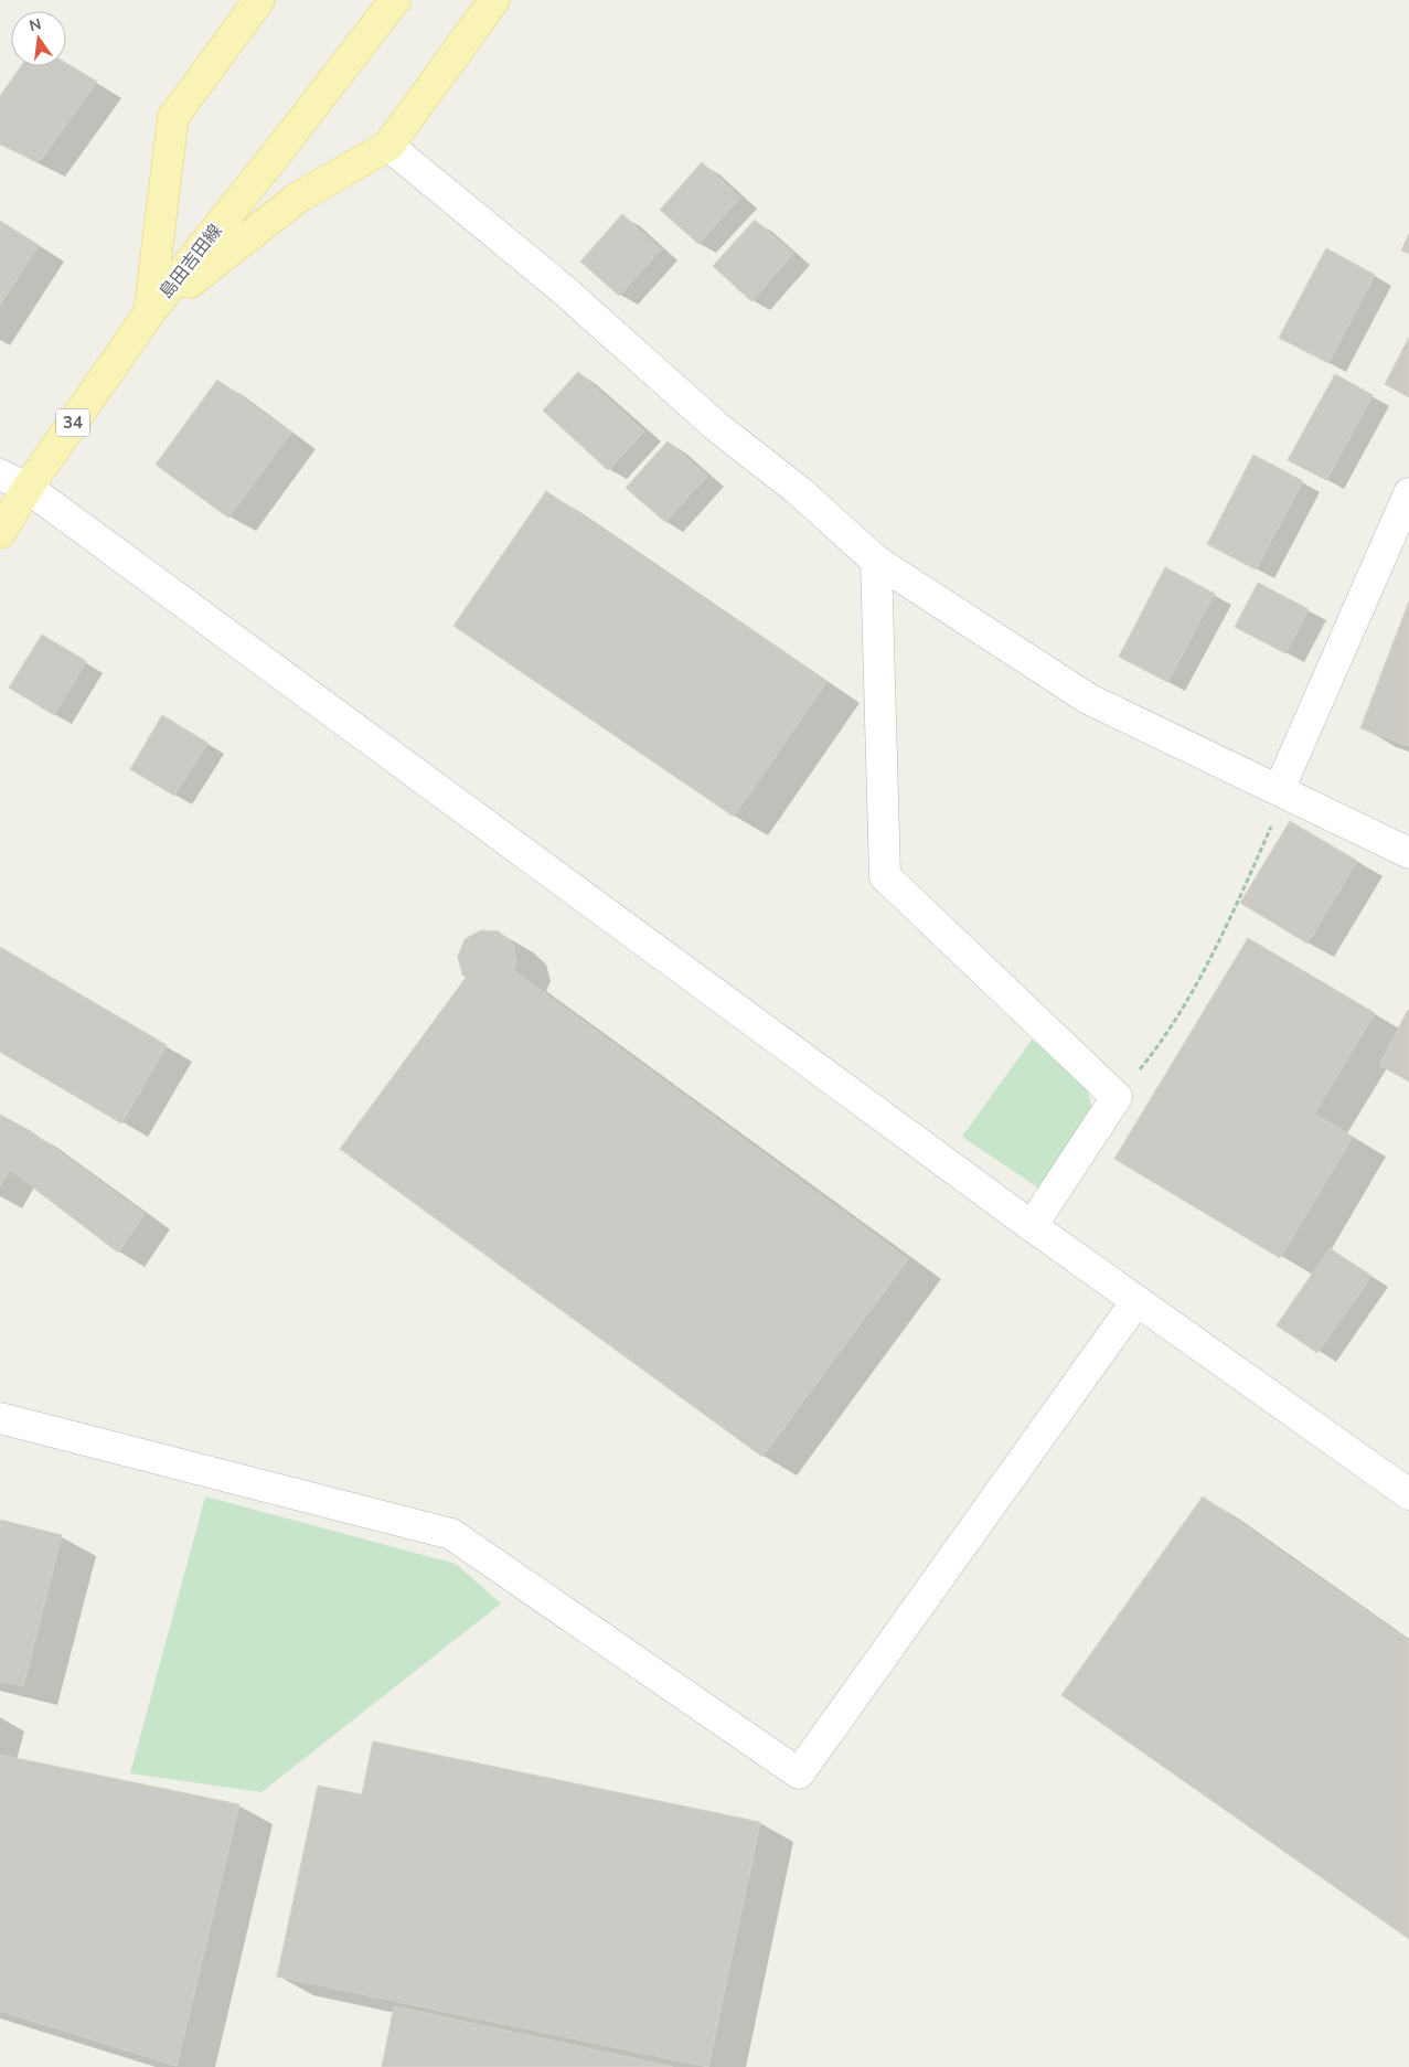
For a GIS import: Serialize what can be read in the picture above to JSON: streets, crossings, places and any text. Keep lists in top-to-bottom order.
{
  "streets": {
    "main road": ["島田吉田線", "34"]
  },
  "north": "top"
}
